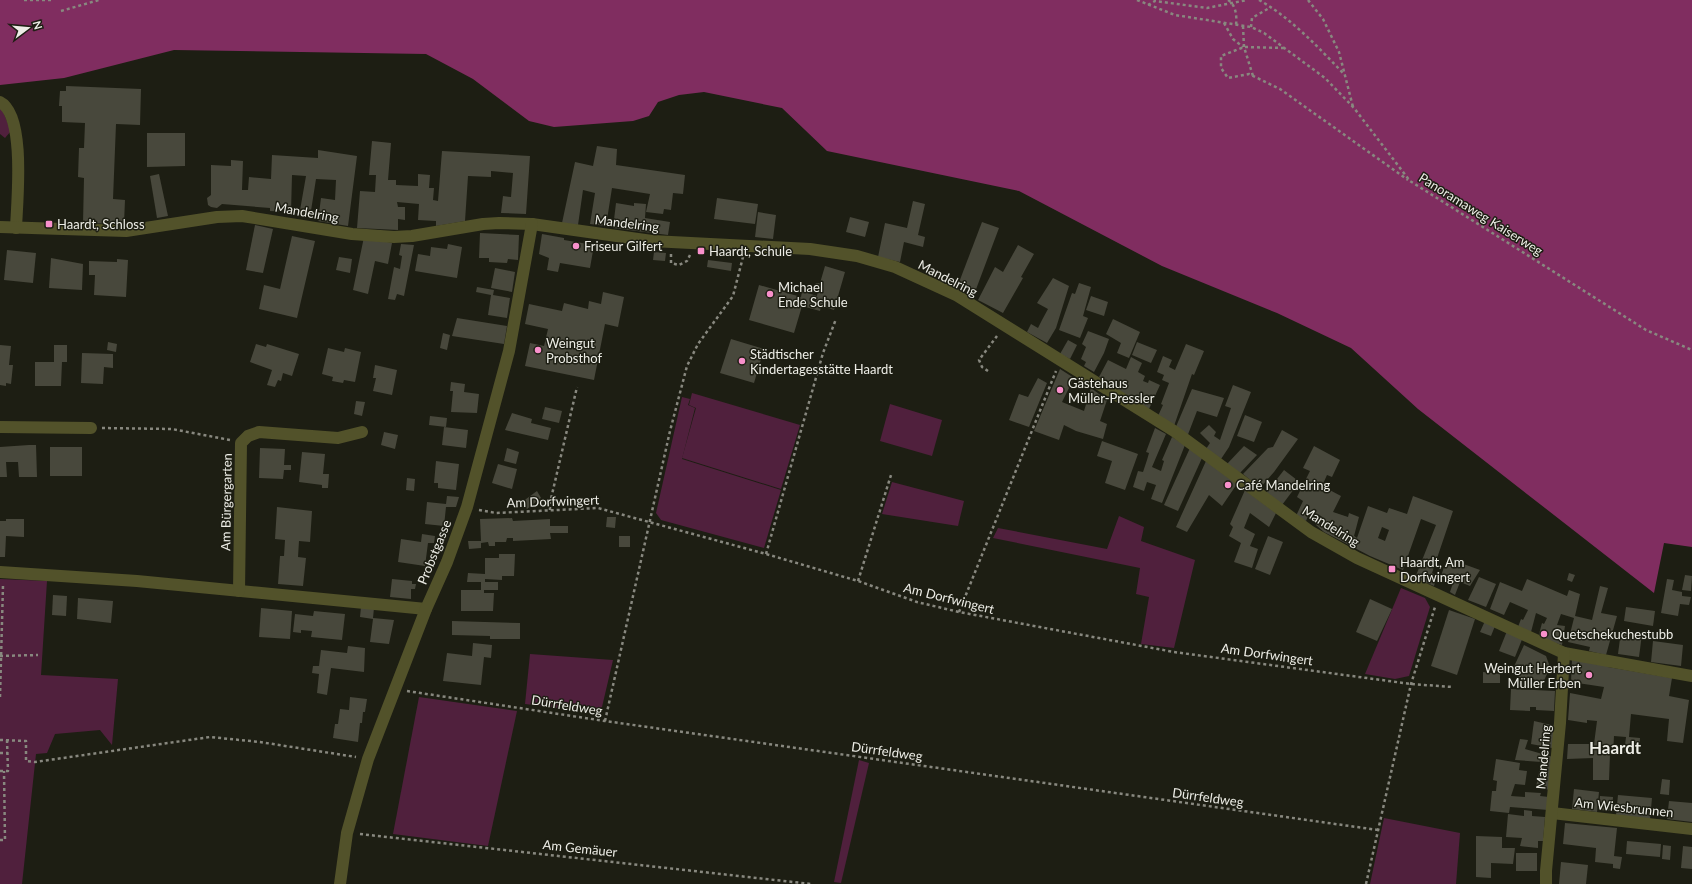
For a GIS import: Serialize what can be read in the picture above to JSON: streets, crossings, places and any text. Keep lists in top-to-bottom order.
{
  "streets": {
    "street": [
      "Mandelring",
      "Am Bürgergarten",
      "Probstgasse",
      "Am Wiesbrunnen"
    ],
    "path": [
      "Panoramaweg Kaiserweg",
      "Am Dorfwingert",
      "Dürrfeldweg",
      "Am Gemäuer"
    ]
  },
  "crossings": [
    ["Mandelring", "Probstgasse"],
    ["Mandelring", "Am Wiesbrunnen"],
    ["Am Dorfwingert", "Probstgasse"],
    ["Probstgasse", "Dürrfeldweg"],
    ["Probstgasse", "Am Gemäuer"]
  ],
  "districts": ["Haardt"],
  "places": {
    "transit": ["Haardt, Schloss", "Haardt, Schule", "Haardt, Am Dorfwingert"],
    "other": [
      "Friseur Gilfert",
      "Michael Ende Schule",
      "Weingut Probsthof",
      "Städtischer Kindertagesstätte Haardt",
      "Gästehaus Müller-Pressler",
      "Café Mandelring",
      "Quetschekuchestubb",
      "Weingut Herbert Müller Erben"
    ]
  },
  "north": "right"
}
